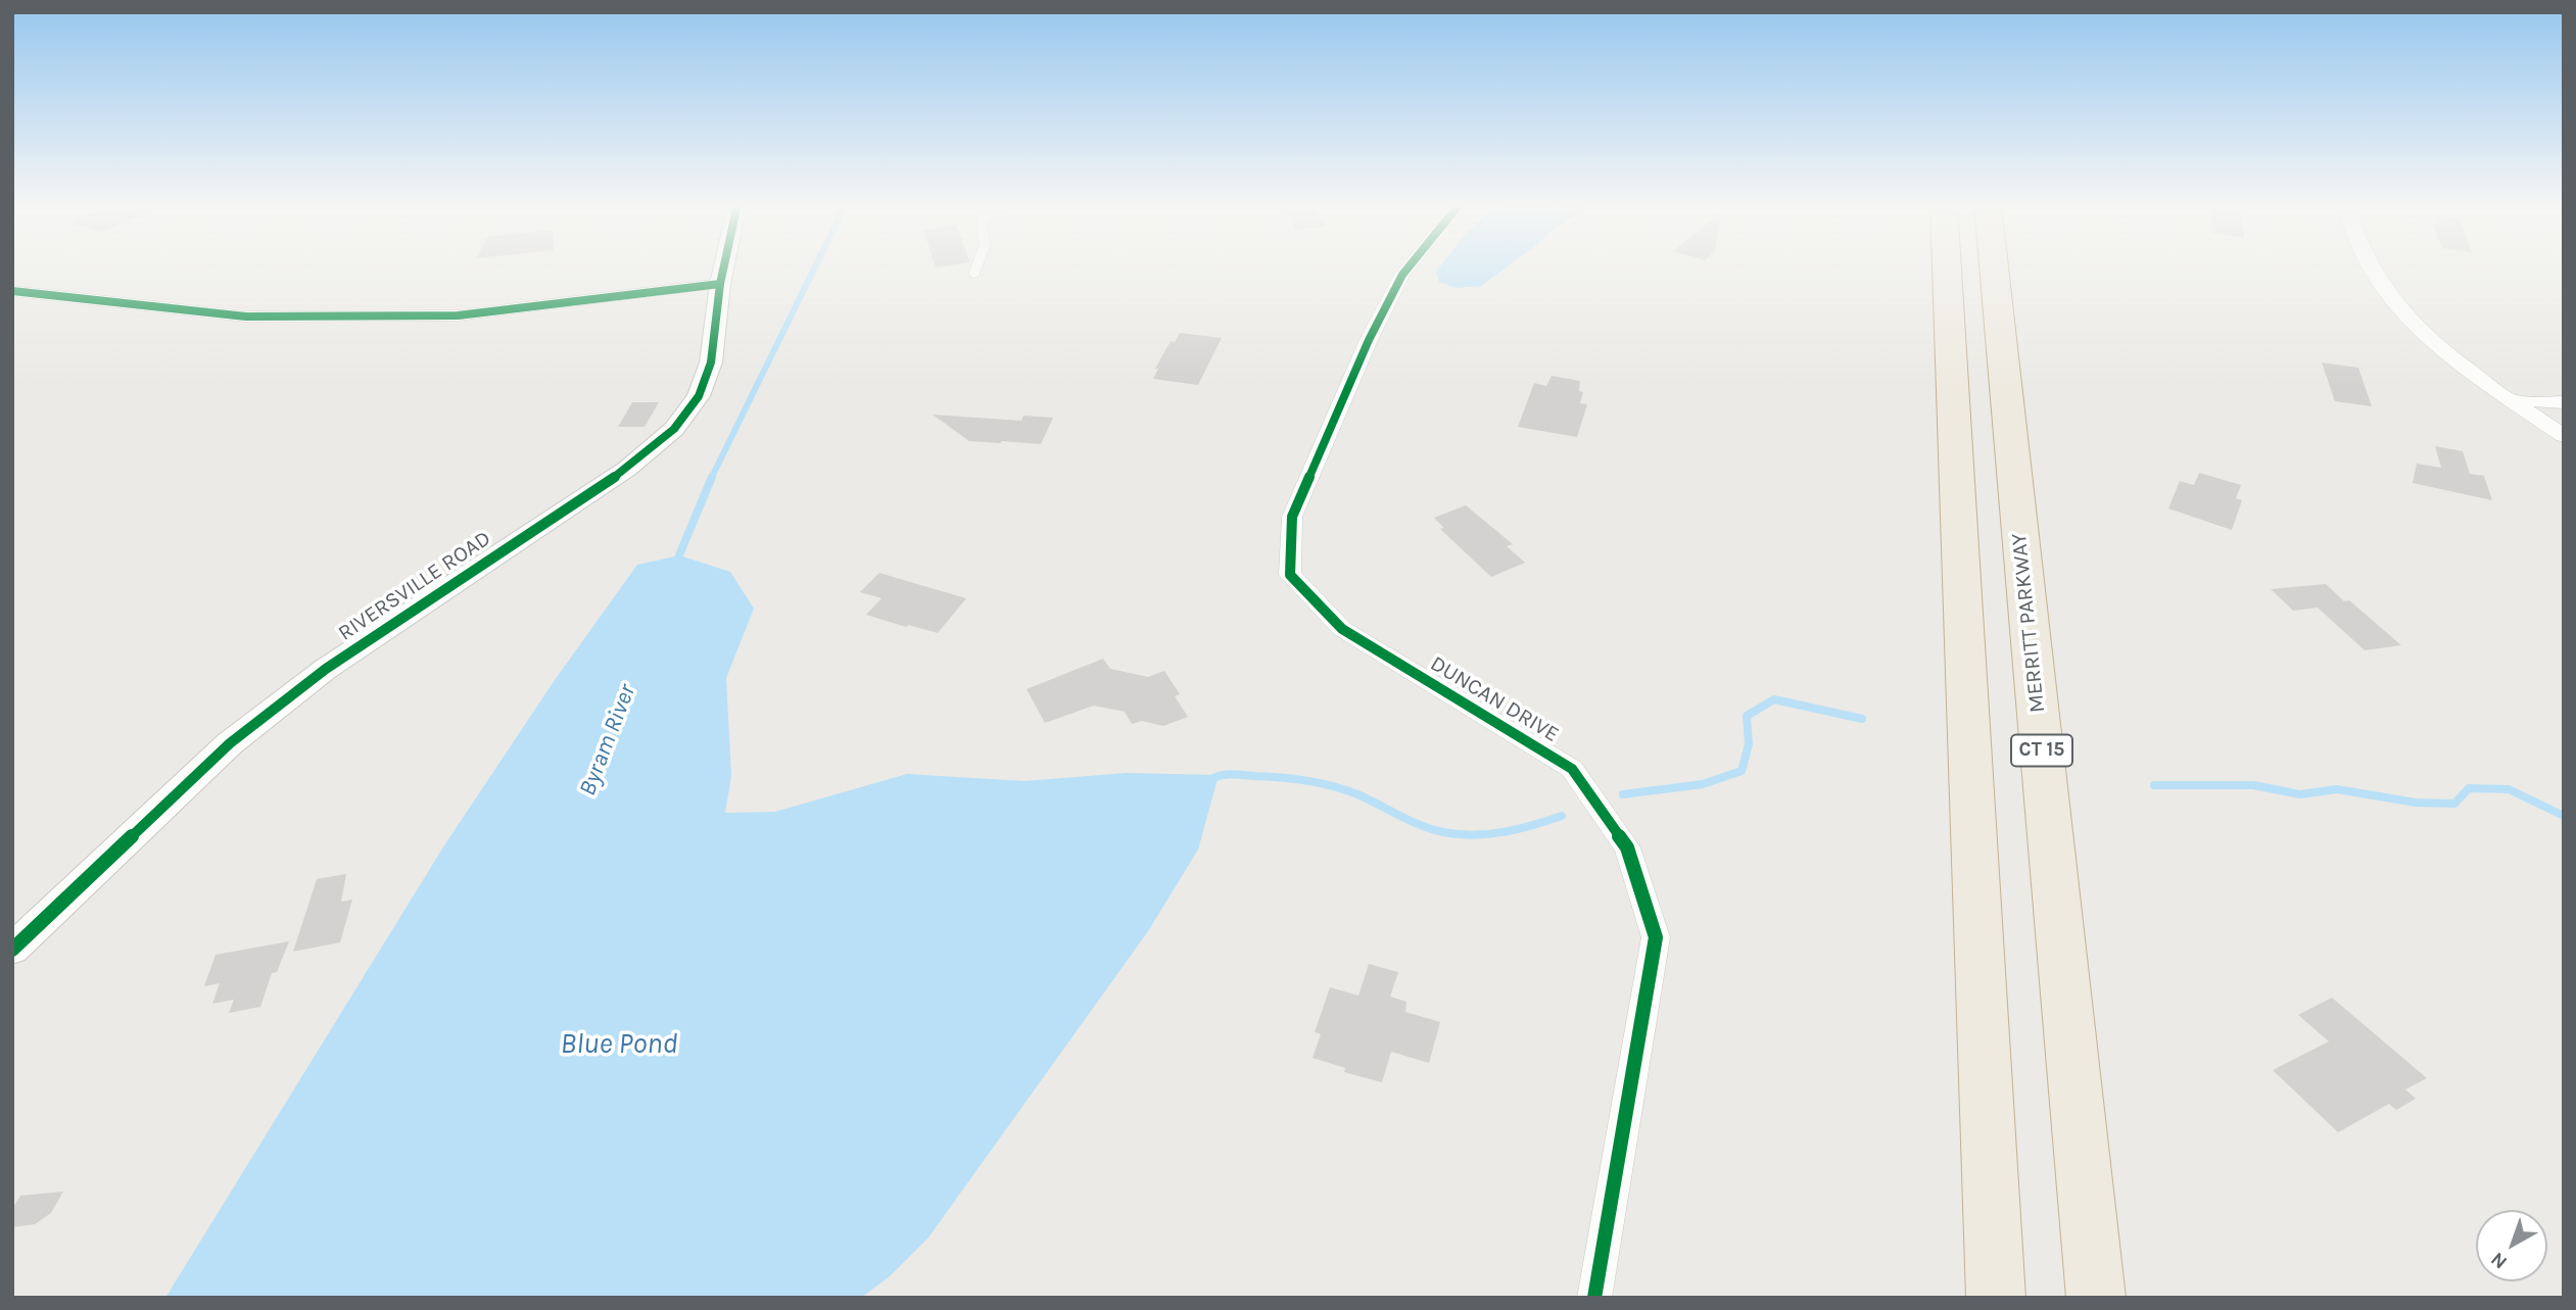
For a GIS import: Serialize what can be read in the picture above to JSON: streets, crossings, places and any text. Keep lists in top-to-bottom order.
{
  "streets": {
    "highway": ["MERRITT PARKWAY", "CT 15"],
    "street": ["RIVERSVILLE ROAD", "DUNCAN DRIVE"]
  },
  "water": ["Byram River", "Blue Pond"],
  "north": "bottom left"
}
